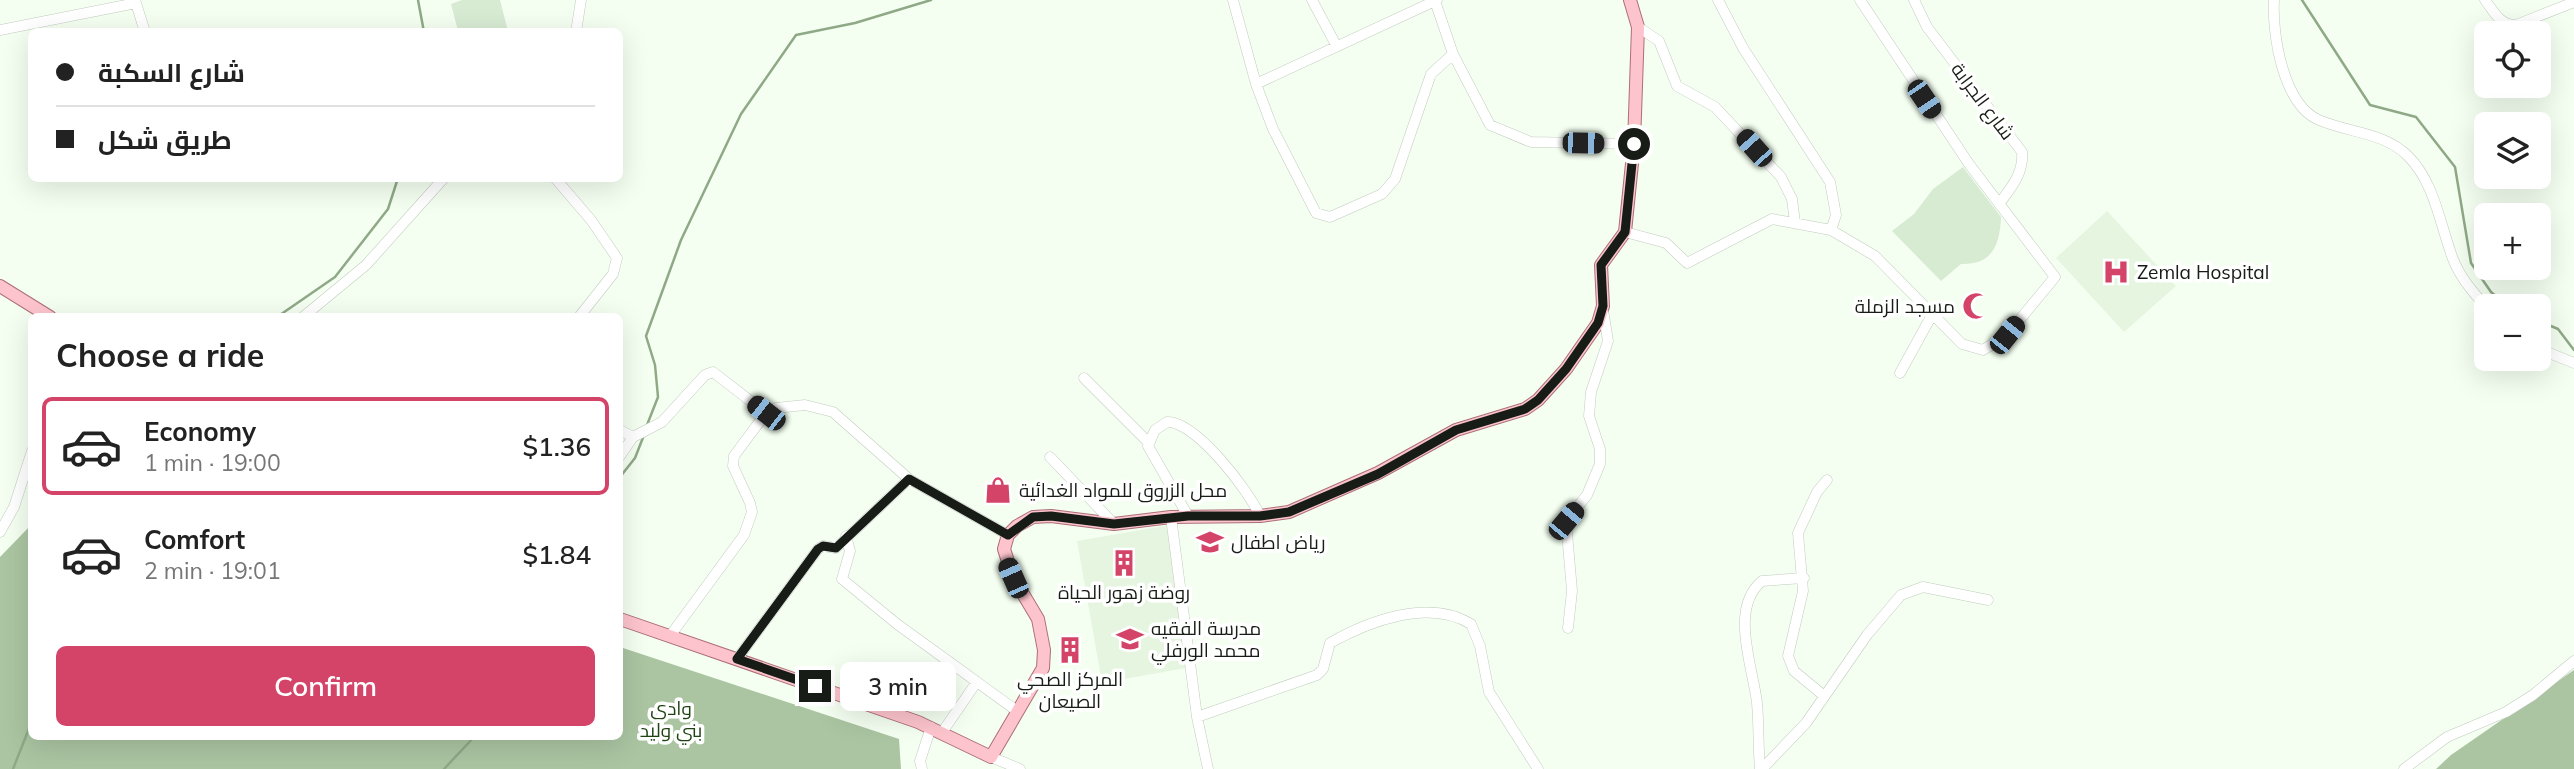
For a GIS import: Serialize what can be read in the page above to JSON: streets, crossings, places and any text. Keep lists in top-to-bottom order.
{
  "streets": {
    "street": ["شارع الجرابة"]
  },
  "parks": ["وادي بني وليد"],
  "places": {
    "hospital": ["Zemla Hospital"],
    "mosque": ["مسجد الزملة"],
    "shop": ["محل الزروق للمواد الغدائية"],
    "school or university": ["رياض اطفال", "مدرسة الفقيه محمد الورفلي"],
    "building": ["روضة زهور الحياة", "المركز الصحي الصيعان"]
  },
  "page": {
    "map_buttons": ["+", "−"],
    "banner": ["شارع السكبة", "طريق شكل"],
    "heading": "Choose a ride",
    "list": [
      {
        "name": "Economy",
        "note": "1 min · 19:00",
        "value": "$1.36"
      },
      {
        "name": "Comfort",
        "note": "2 min · 19:01",
        "value": "$1.84"
      }
    ],
    "buttons": "Confirm",
    "bubble": "3 min"
  }
}
